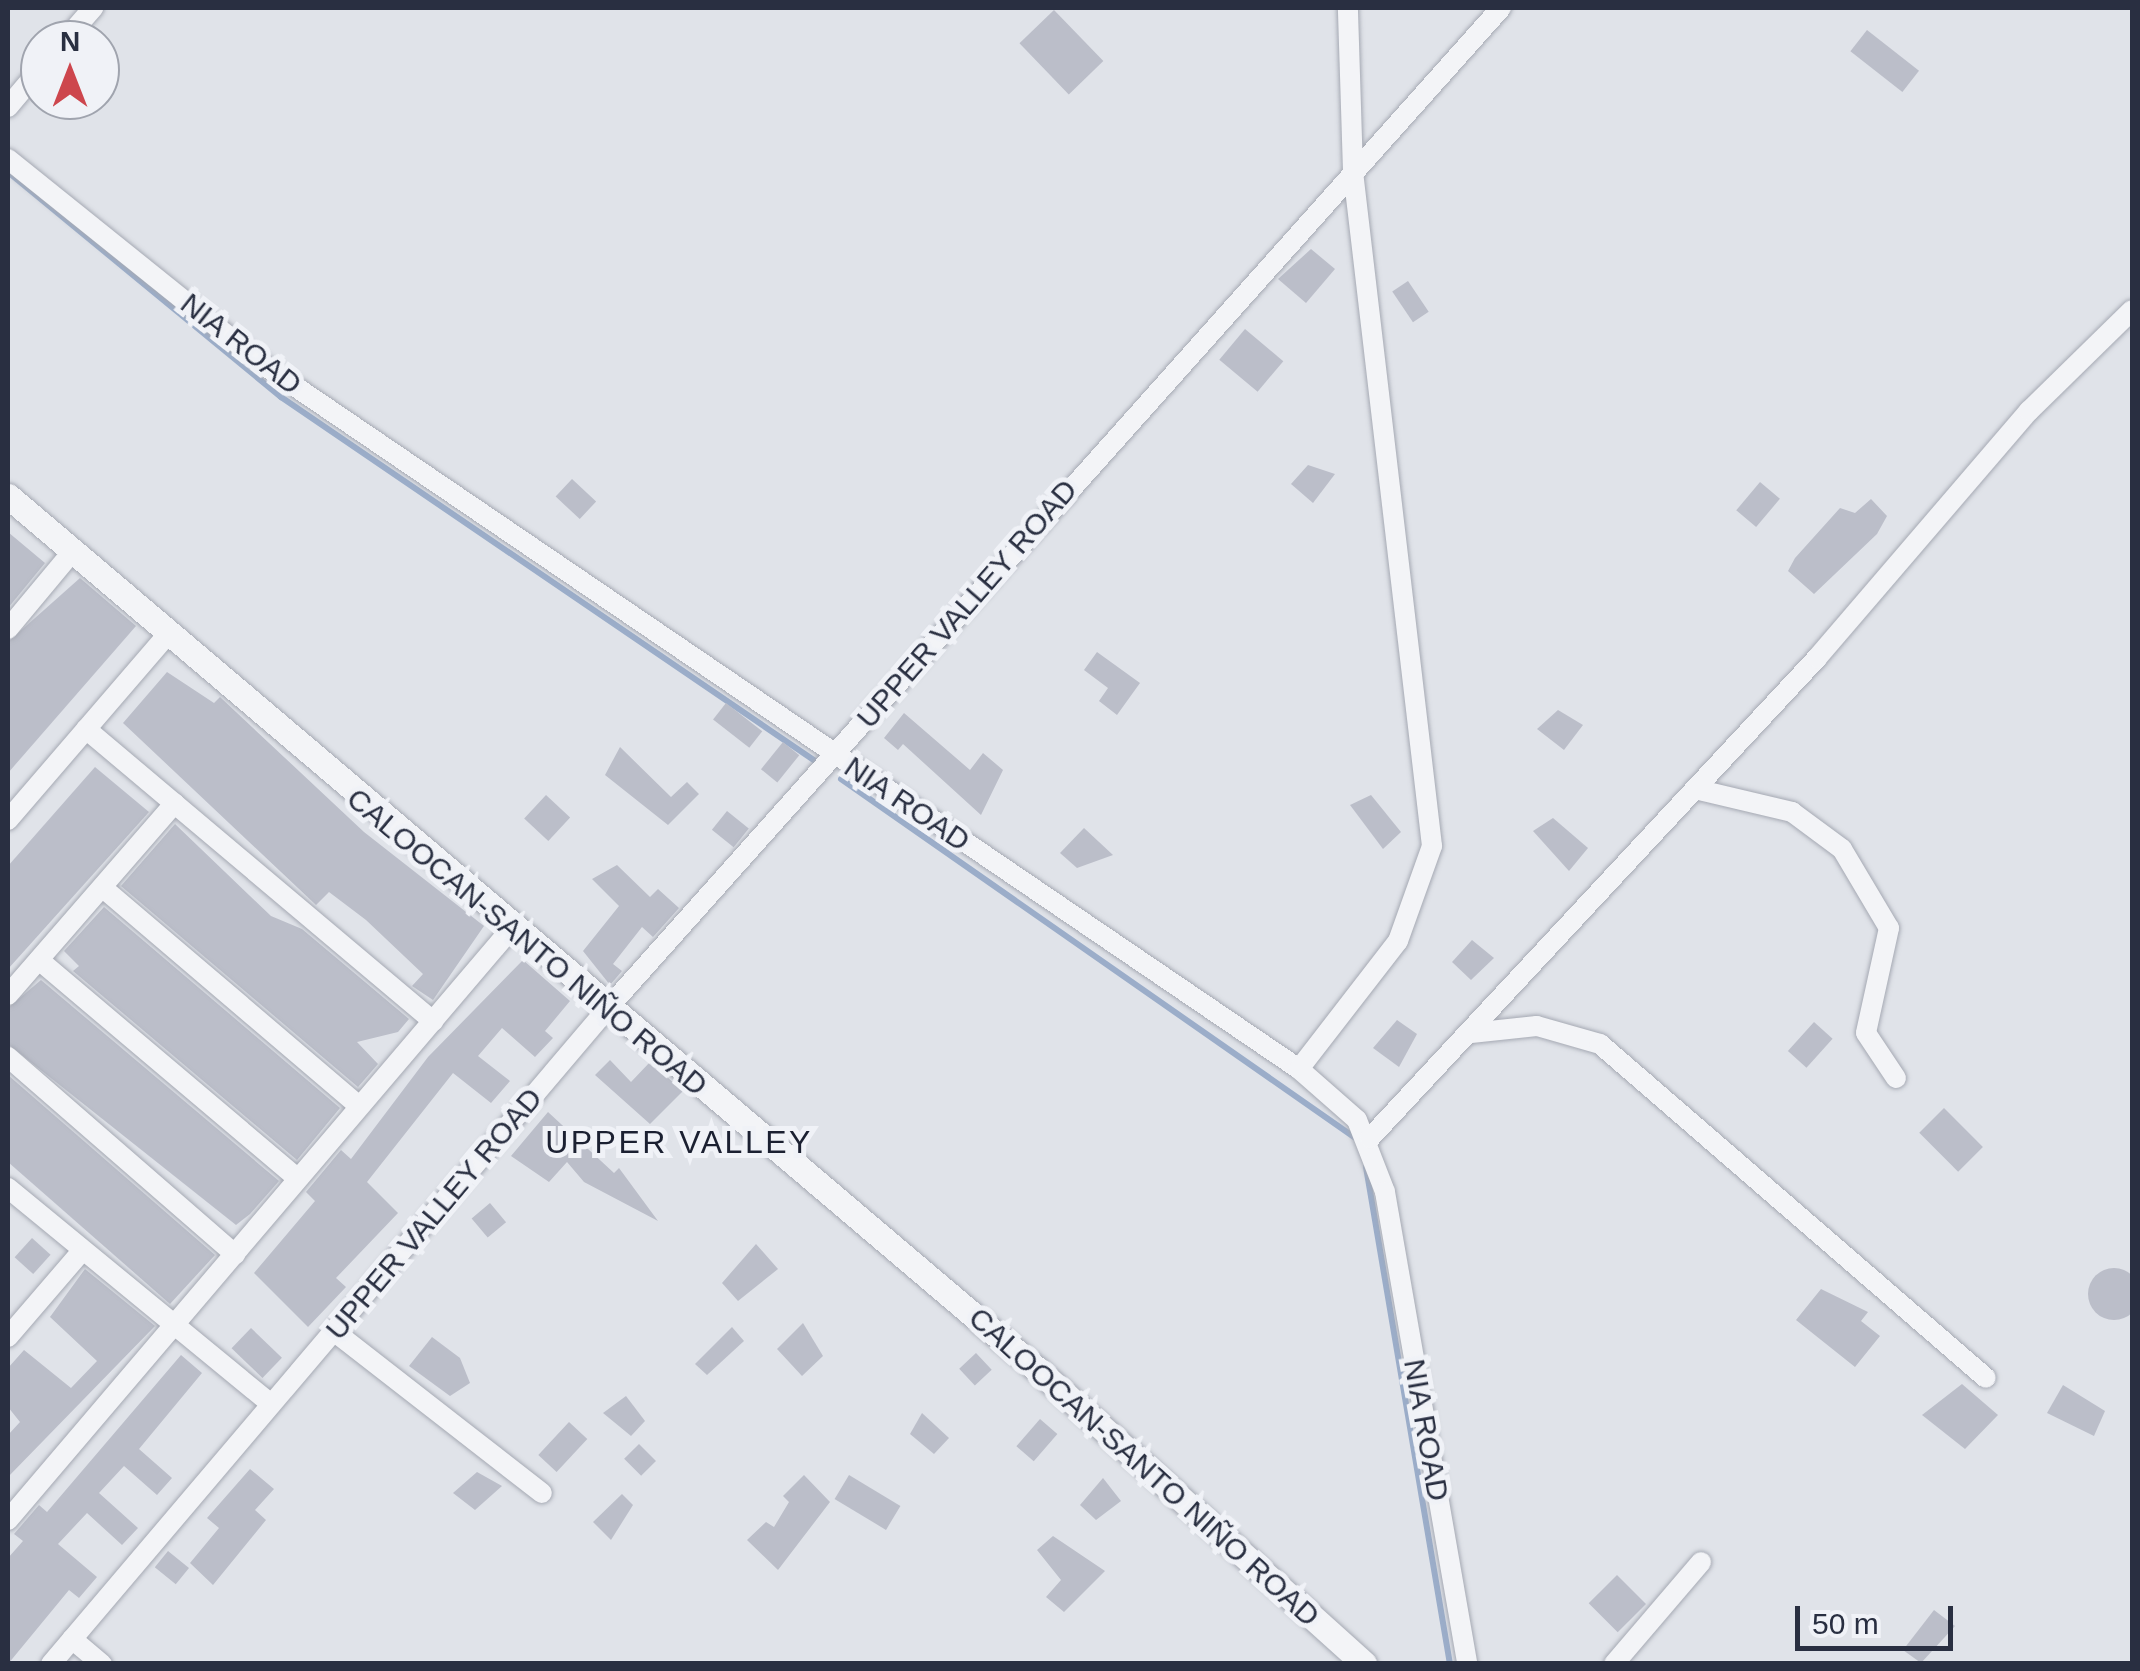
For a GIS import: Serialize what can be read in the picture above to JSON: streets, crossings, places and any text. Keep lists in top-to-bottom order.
{
  "streets": {
    "street": ["NIA ROAD", "UPPER VALLEY ROAD", "CALOOCAN-SANTO NIÑO ROAD"]
  },
  "crossings": [
    ["NIA ROAD", "UPPER VALLEY ROAD"],
    ["UPPER VALLEY ROAD", "CALOOCAN-SANTO NIÑO ROAD"]
  ],
  "districts": ["UPPER VALLEY"],
  "scale_bar": "50 m",
  "north": "top"
}
